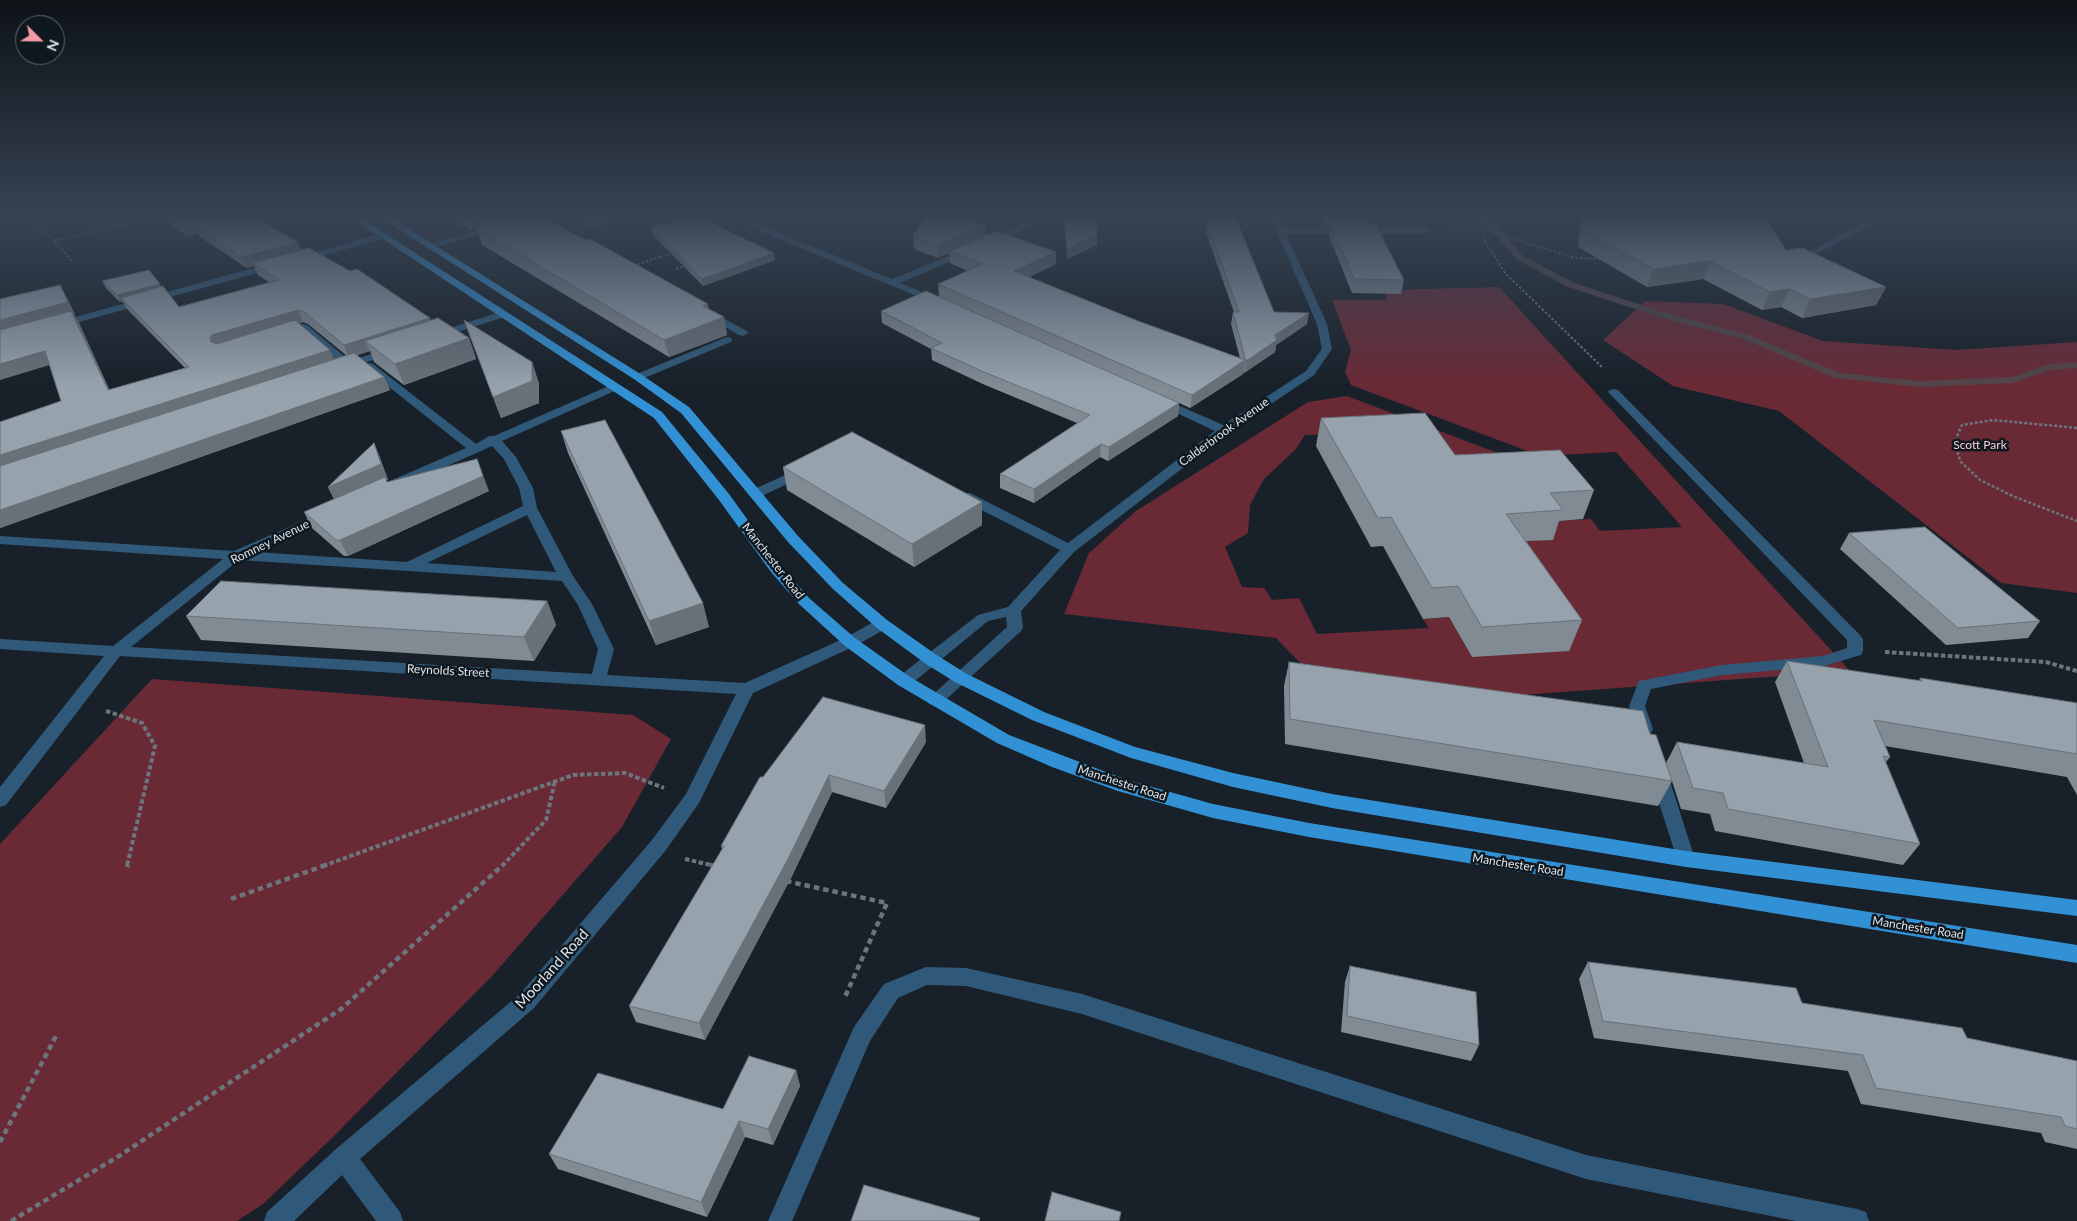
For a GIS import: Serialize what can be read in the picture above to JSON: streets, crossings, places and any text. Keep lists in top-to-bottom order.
{
  "streets": {
    "main road": ["Manchester Road"],
    "street": [
      "Calderbrook Avenue",
      "Romney Avenue",
      "Reynolds Street",
      "Moorland Road"
    ]
  },
  "crossings": [
    ["Romney Avenue", "Reynolds Street"],
    ["Manchester Road", "Reynolds Street"],
    ["Reynolds Street", "Moorland Road"]
  ],
  "parks": ["Scott Park"],
  "north": "bottom right"
}
